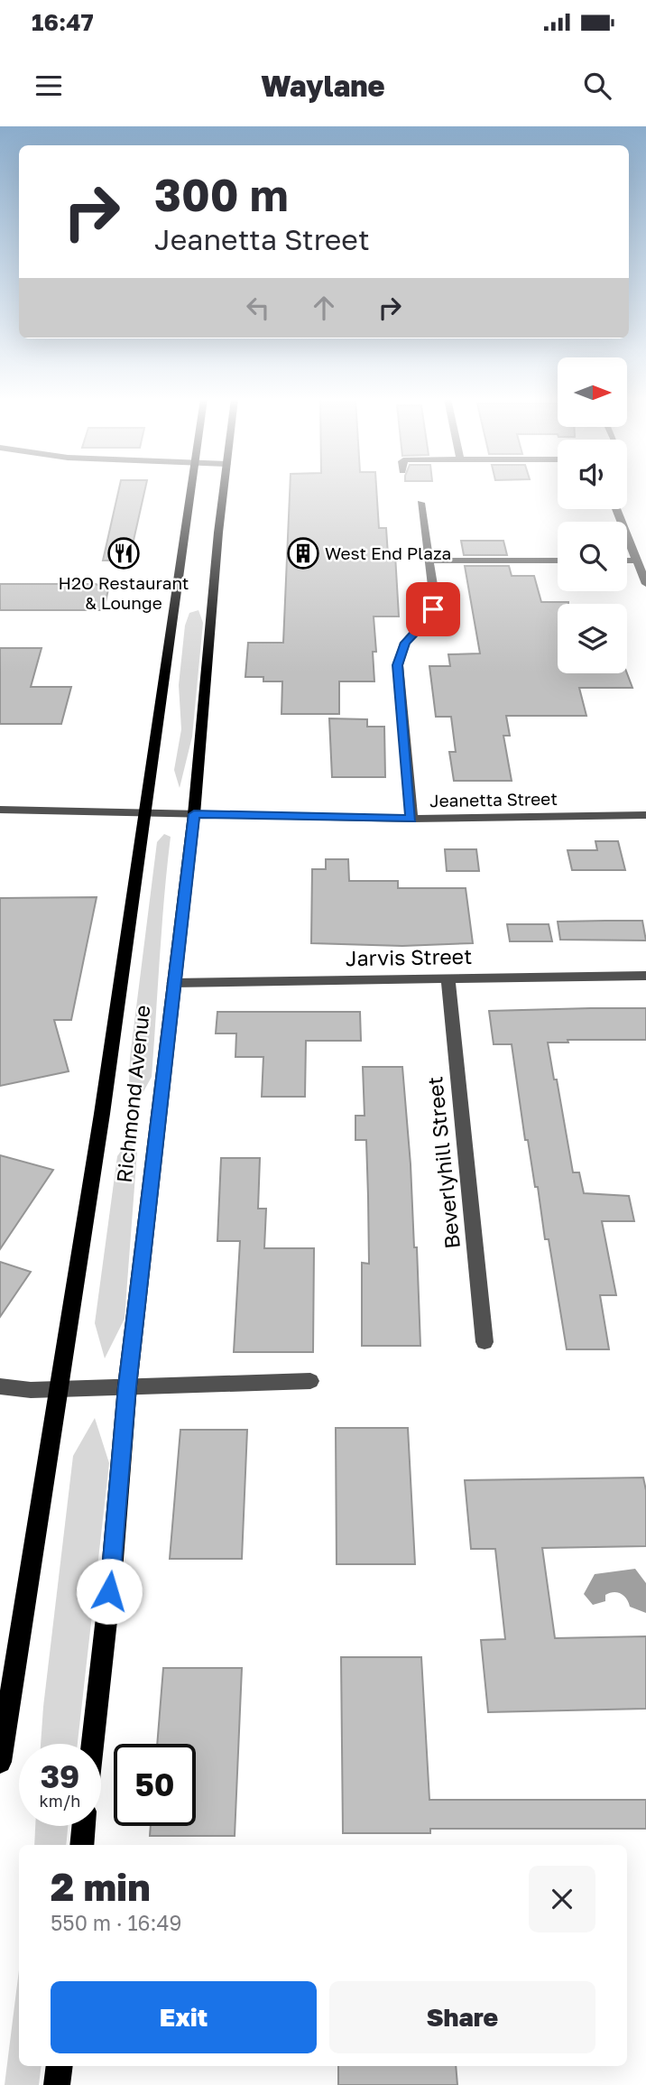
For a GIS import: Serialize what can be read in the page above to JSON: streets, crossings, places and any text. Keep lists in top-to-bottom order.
{
  "streets": {
    "main road": ["Richmond Avenue"],
    "street": ["Jeanetta Street", "Jarvis Street", "Beverlyhill Street"]
  },
  "crossings": [
    ["Jeanetta Street", "Richmond Avenue"],
    ["Jarvis Street", "Richmond Avenue"],
    ["Jarvis Street", "Beverlyhill Street"]
  ],
  "places": {
    "restaurant": ["H2O Restaurant & Lounge"],
    "building": ["West End Plaza"]
  },
  "north": "right",
  "page": {
    "status": "16:47",
    "header": "Waylane",
    "turn": ["300 m", "Jeanetta Street"],
    "speed": "39 km/h",
    "limit": "50",
    "heading": ["2 min", "550 m · 16:49"],
    "buttons": ["Exit", "Share"]
  }
}
